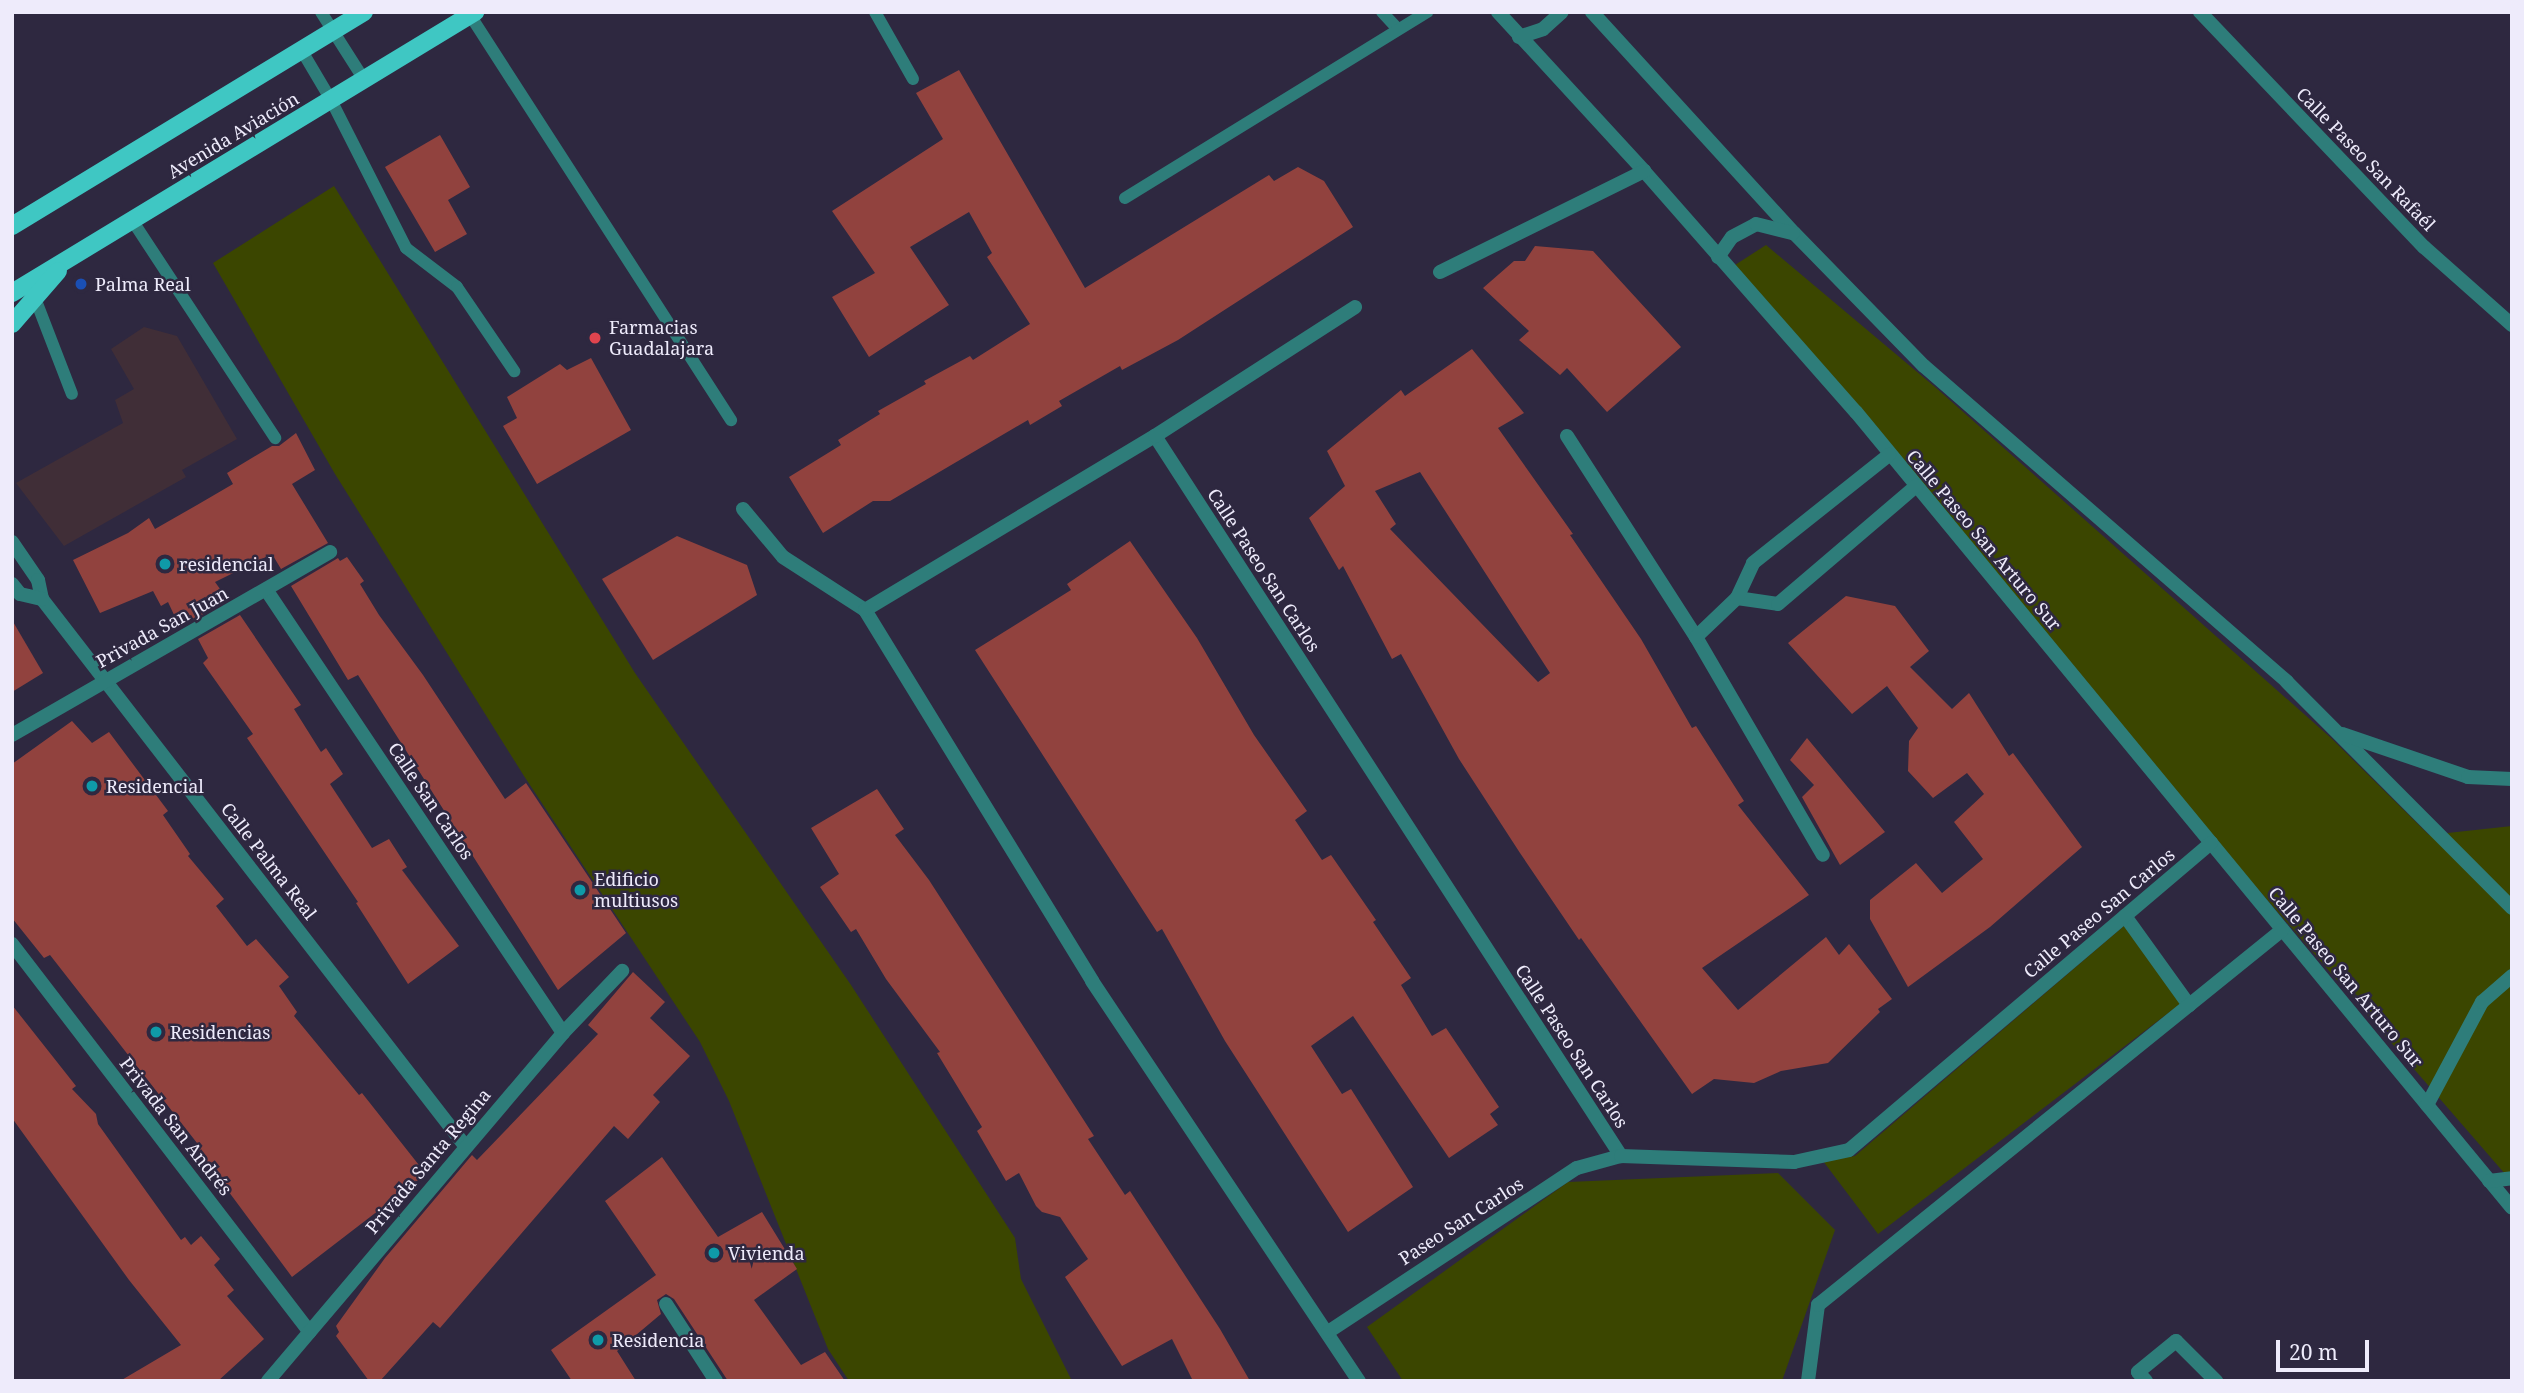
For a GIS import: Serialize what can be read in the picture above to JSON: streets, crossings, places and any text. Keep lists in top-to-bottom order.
{
  "streets": {
    "main road": ["Avenida Aviación"],
    "street": [
      "Calle Paseo San Rafaél",
      "Calle Paseo San Arturo Sur",
      "Calle Paseo San Carlos",
      "Privada San Juan",
      "Calle San Carlos",
      "Calle Palma Real",
      "Privada San Andrés",
      "Privada Santa Regina",
      "Paseo San Carlos"
    ]
  },
  "crossings": [
    ["Calle Paseo San Arturo Sur", "Calle Paseo San Carlos"],
    ["Calle Paseo San Carlos", "Paseo San Carlos"],
    ["Privada San Juan", "Calle San Carlos"],
    ["Privada San Juan", "Calle Palma Real"],
    ["Calle San Carlos", "Privada Santa Regina"],
    ["Calle Palma Real", "Privada Santa Regina"],
    ["Privada San Andrés", "Privada Santa Regina"]
  ],
  "places": [
    "Palma Real",
    "Farmacias Guadalajara",
    "residencial",
    "Residencial",
    "Edificio multiusos",
    "Residencias",
    "Vivienda",
    "Residencia"
  ],
  "scale_bar": "20 m"
}
